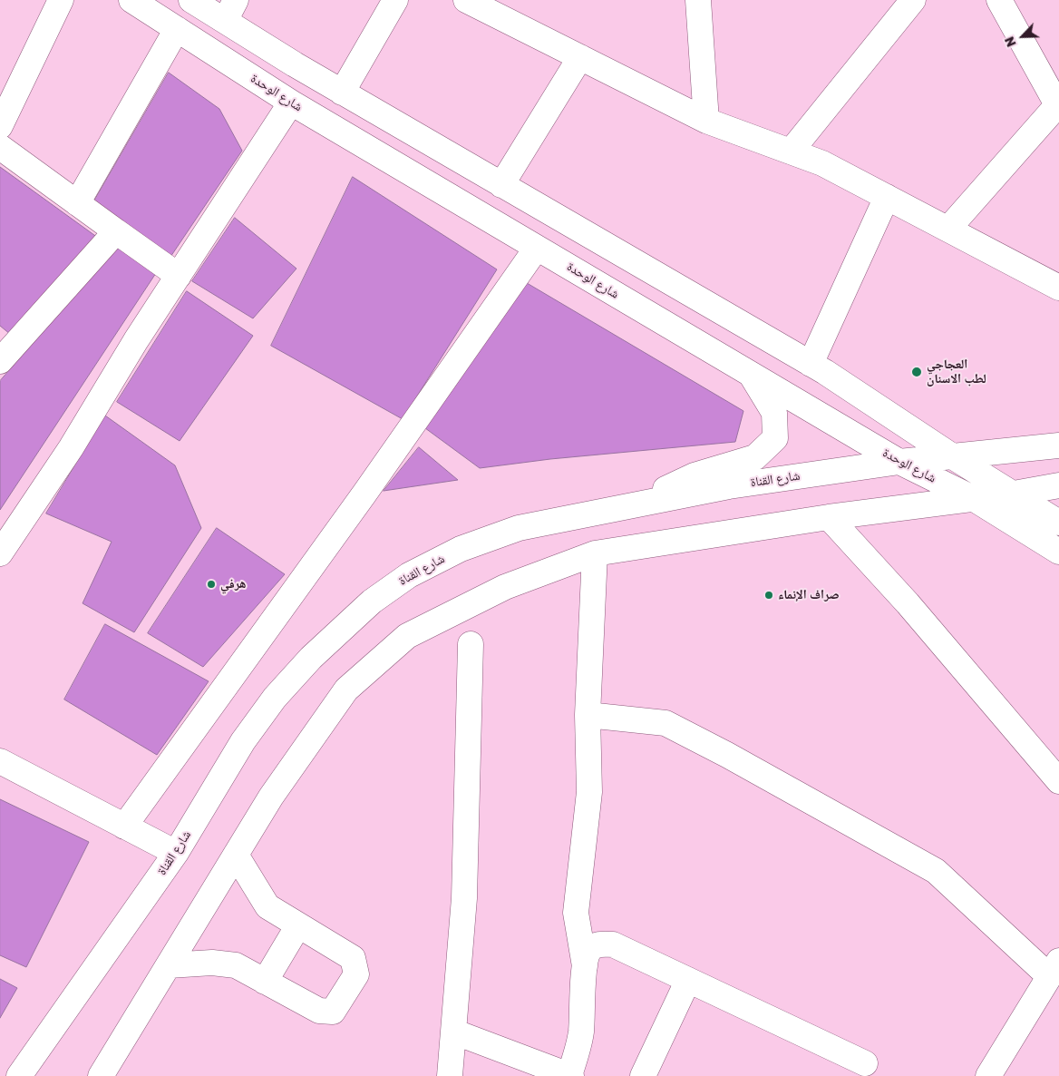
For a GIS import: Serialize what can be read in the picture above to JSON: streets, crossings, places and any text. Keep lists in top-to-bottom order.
{
  "streets": {
    "street": ["شارع الوحدة", "شارع القناة"]
  },
  "crossings": [
    ["شارع الوحدة", "شارع القناة"]
  ],
  "places": ["العجاجي لطب الاسنان", "هرفي", "صراف الإنماء"],
  "north": "bottom left"
}
